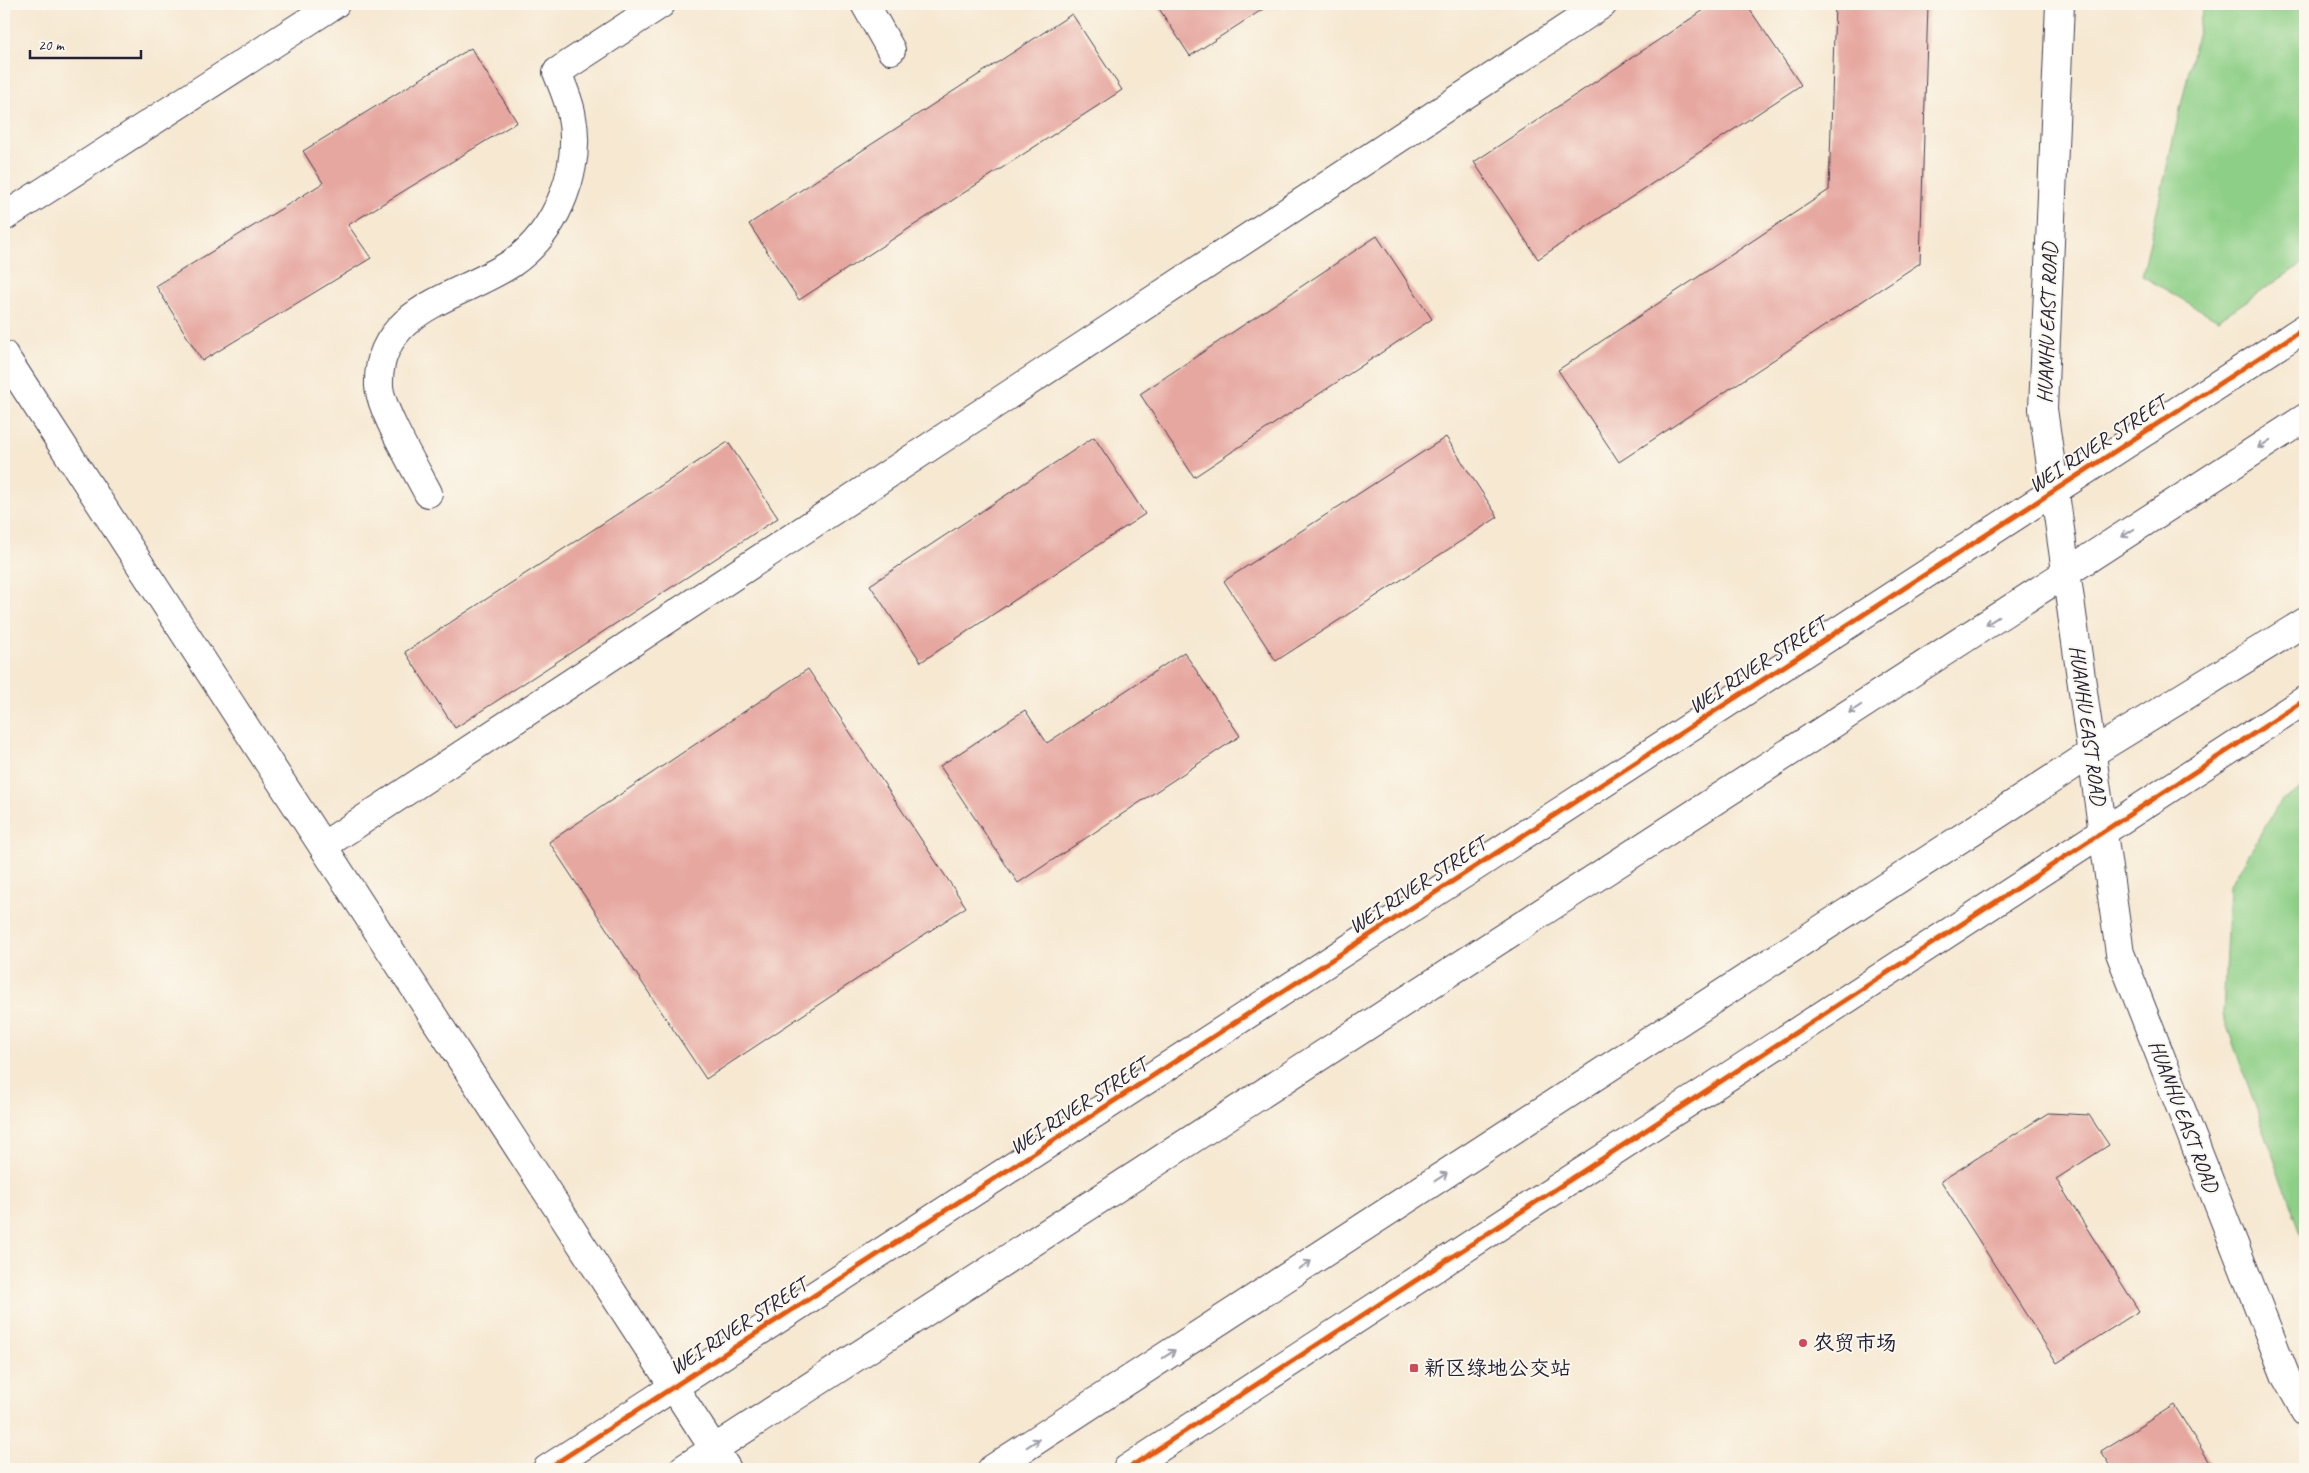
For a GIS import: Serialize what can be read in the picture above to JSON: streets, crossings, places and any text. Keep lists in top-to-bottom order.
{
  "streets": {
    "street": ["HUANHU EAST ROAD", "WEI RIVER STREET"]
  },
  "crossings": [
    ["HUANHU EAST ROAD", "WEI RIVER STREET"]
  ],
  "places": {
    "other": ["农贸市场"],
    "transit": ["新区绿地公交站"]
  },
  "scale_bar": "20 m"
}
